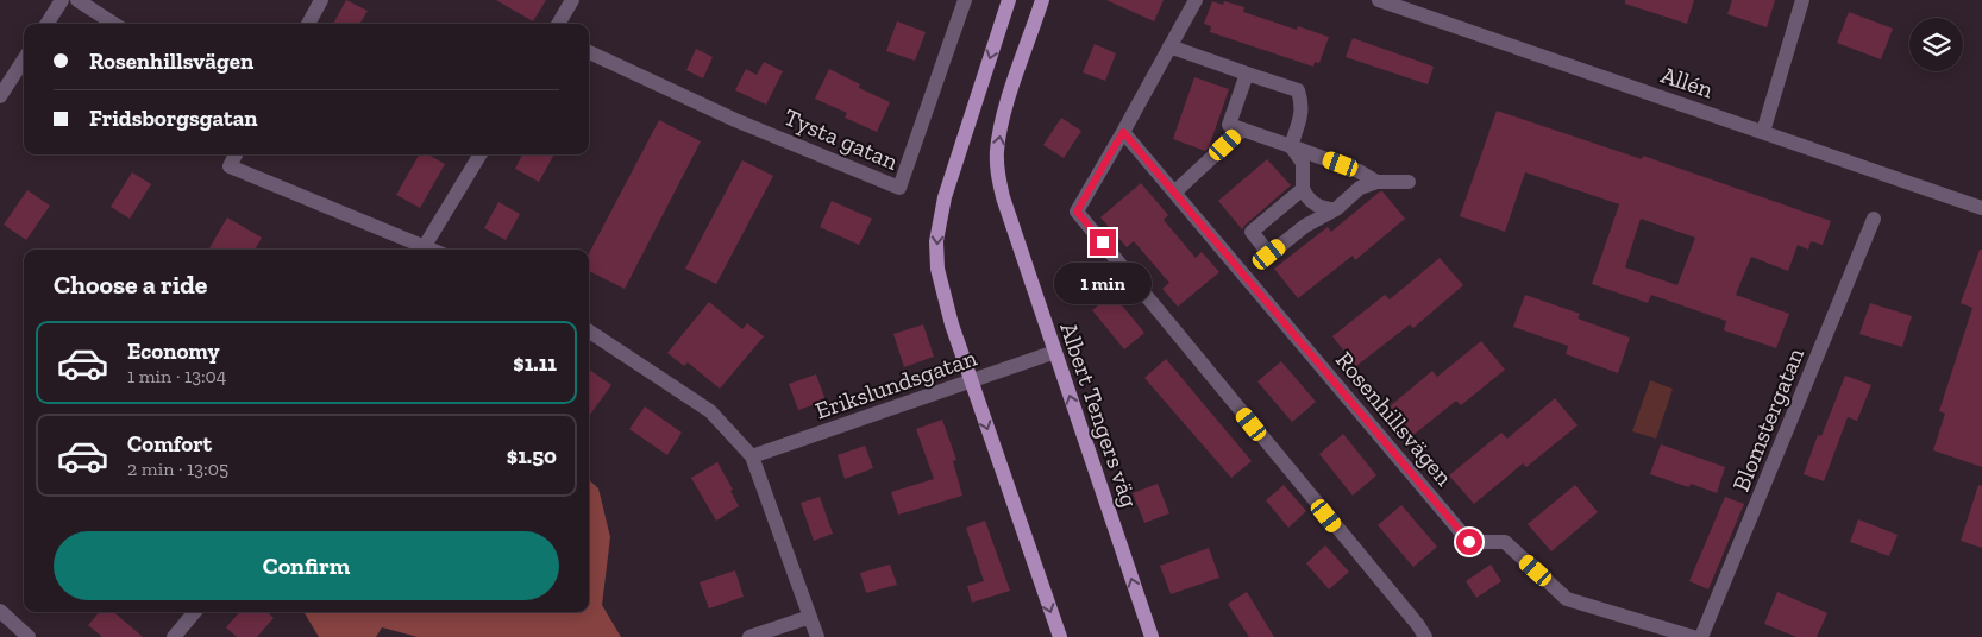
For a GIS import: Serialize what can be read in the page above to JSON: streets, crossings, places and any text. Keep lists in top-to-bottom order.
{
  "streets": {
    "main road": ["Albert Tengers väg"],
    "street": [
      "Allén",
      "Tysta gatan",
      "Erikslundsgatan",
      "Rosenhillsvägen",
      "Blomstergatan"
    ]
  },
  "crossings": [
    ["Erikslundsgatan", "Albert Tengers väg"]
  ],
  "page": {
    "banner": ["Rosenhillsvägen", "Fridsborgsgatan"],
    "heading": "Choose a ride",
    "bubble": "1 min",
    "list": [
      {
        "name": "Economy",
        "note": "1 min · 13:04",
        "value": "$1.11"
      },
      {
        "name": "Comfort",
        "note": "2 min · 13:05",
        "value": "$1.50"
      }
    ],
    "buttons": "Confirm"
  }
}
